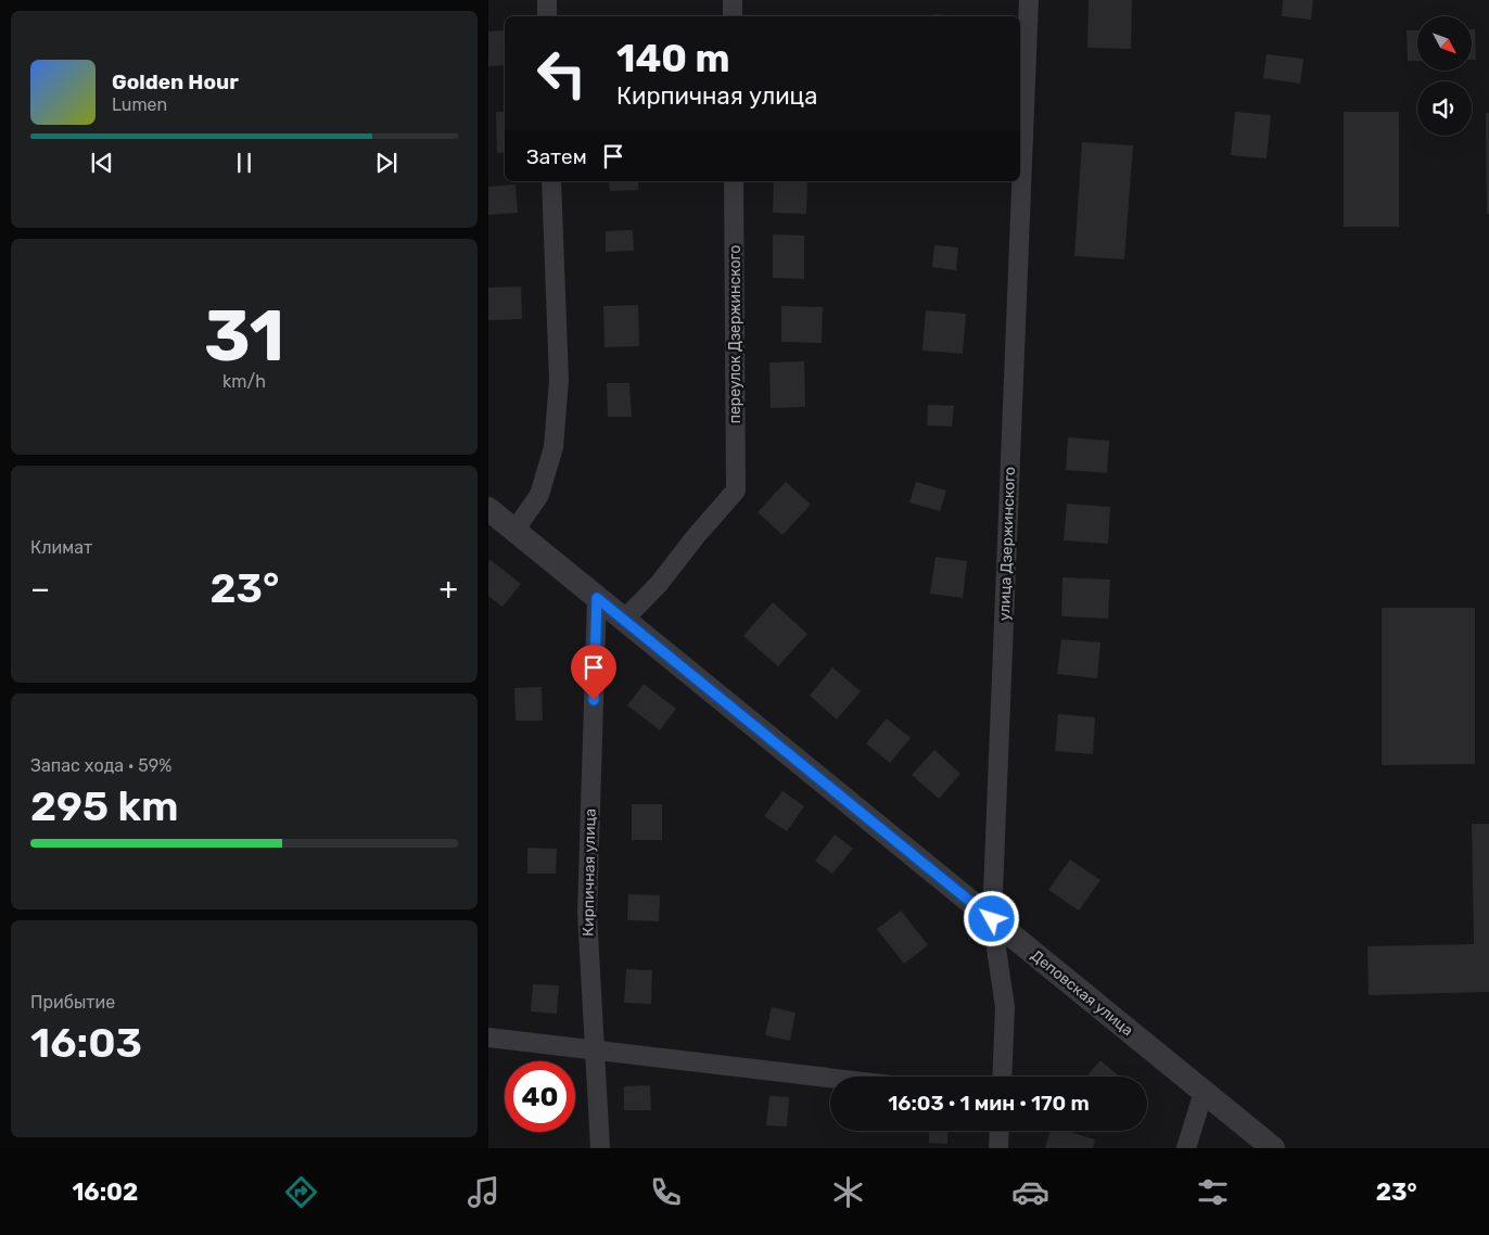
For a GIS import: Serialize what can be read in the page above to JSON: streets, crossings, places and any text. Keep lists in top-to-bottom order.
{
  "streets": {
    "street": [
      "переулок Дзержинского",
      "улица Дзержинского",
      "Кирпичная улица",
      "Деповская улица"
    ]
  },
  "crossings": [
    ["переулок Дзержинского", "Деповская улица"],
    ["улица Дзержинского", "Деповская улица"],
    ["Кирпичная улица", "Деповская улица"]
  ],
  "north": "bottom right",
  "page": {
    "turn": ["140 m", "Кирпичная улица"],
    "song": ["Golden Hour", "Lumen"],
    "then": "Затем",
    "tile": [
      ["31", "km/h"],
      "Климат",
      ["Запас хода · 59%", "295 km"],
      ["Прибытие", "16:03"]
    ],
    "heat": ["−", "23°", "+"],
    "limit": "40",
    "trip": "16:03 · 1 мин · 170 m",
    "tabs": ["16:02", "23°"]
  }
}
